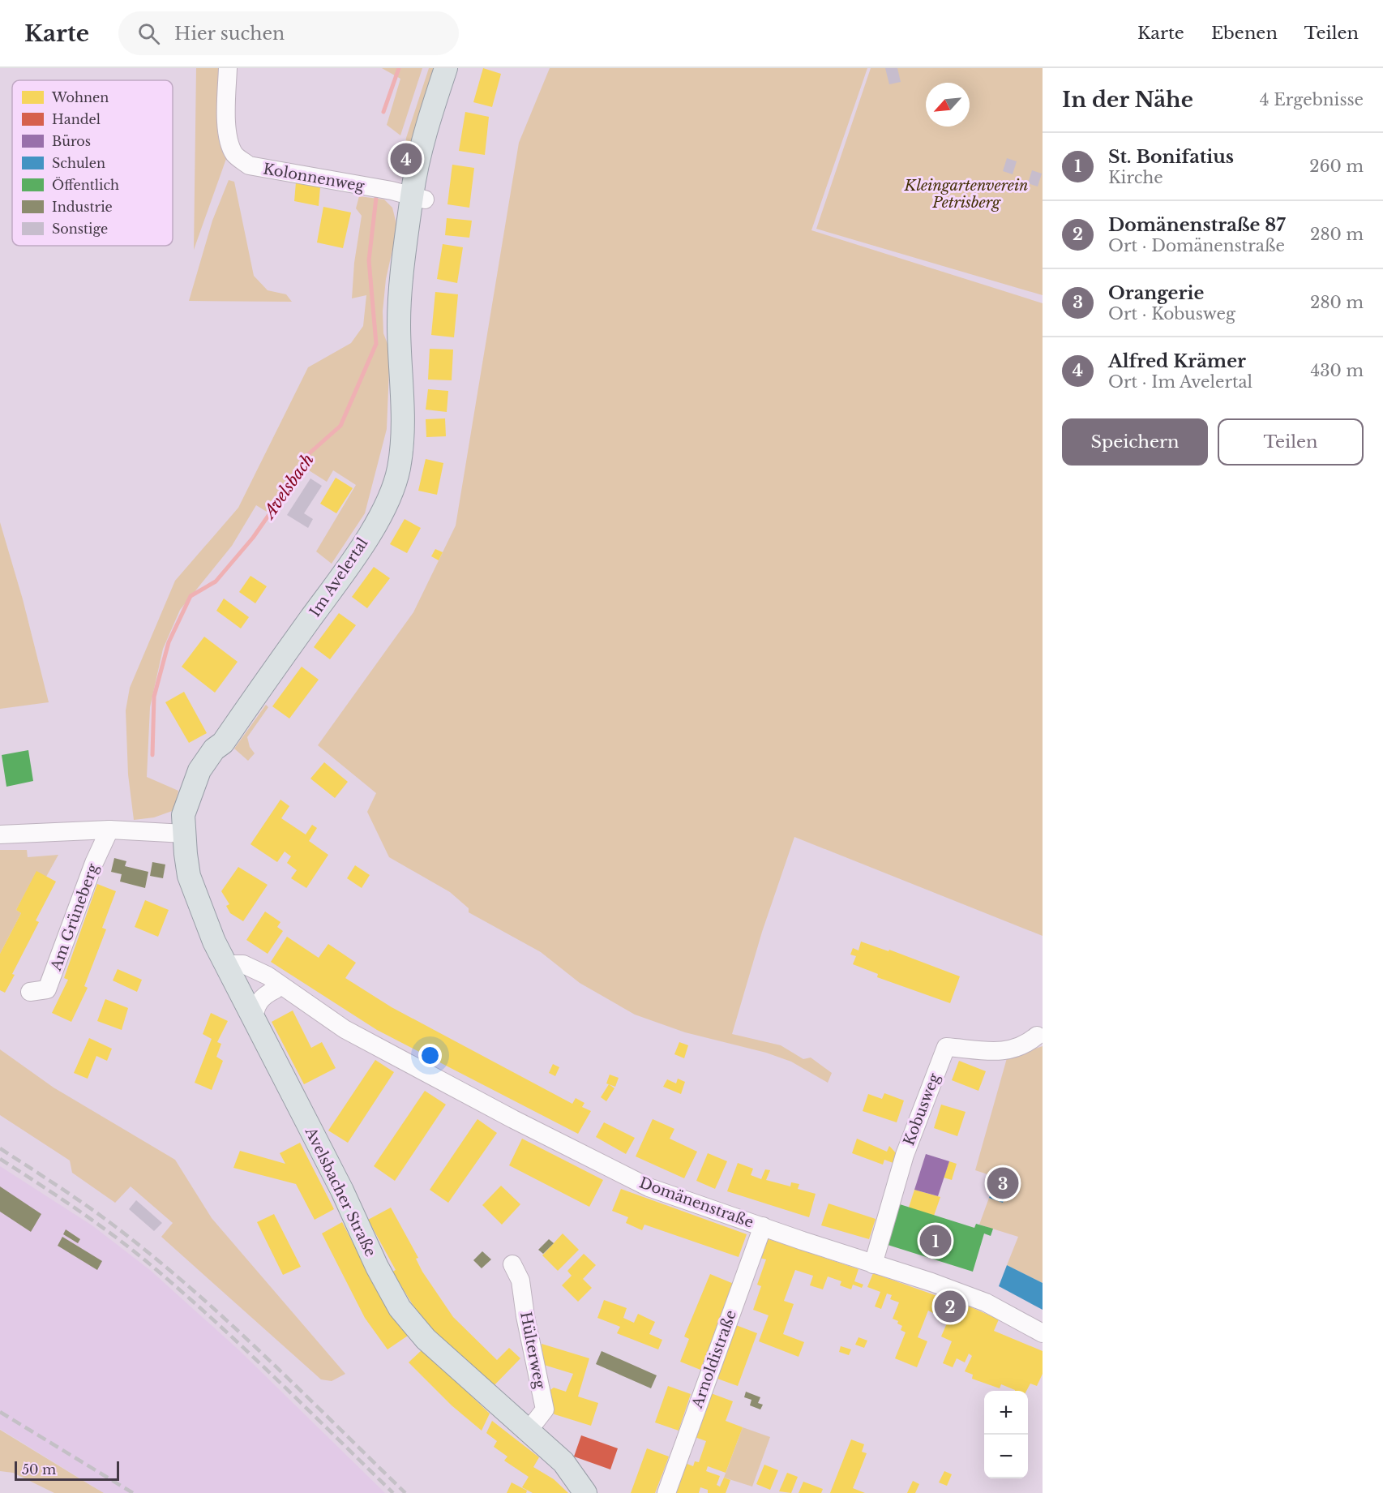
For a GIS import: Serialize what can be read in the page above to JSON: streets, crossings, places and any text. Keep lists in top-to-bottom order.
{
  "streets": {
    "main road": ["Im Avelertal", "Avelsbacher Straße"],
    "street": [
      "Kolonnenweg",
      "Am Grüneberg",
      "Kobusweg",
      "Domänenstraße",
      "Hülterweg",
      "Arnoldistraße"
    ]
  },
  "crossings": [
    ["Kolonnenweg", "Im Avelertal"],
    ["Im Avelertal", "Avelsbacher Straße"],
    ["Kobusweg", "Domänenstraße"],
    ["Avelsbacher Straße", "Domänenstraße"],
    ["Avelsbacher Straße", "Hülterweg"],
    ["Domänenstraße", "Arnoldistraße"]
  ],
  "water": ["Avelsbach"],
  "parks": ["Kleingartenverein Petrisberg"],
  "legend": [
    "Wohnen",
    "Handel",
    "Büros",
    "Schulen",
    "Öffentlich",
    "Industrie",
    "Sonstige"
  ],
  "scale_bar": "50 m",
  "north": "bottom left",
  "page": {
    "header": "Karte",
    "search": "Hier suchen",
    "nav": ["Karte", "Ebenen", "Teilen"],
    "heading": ["In der Nähe", "4 Ergebnisse"],
    "list": [
      {
        "mark": "1",
        "name": "St. Bonifatius",
        "note": "Kirche",
        "value": "260 m"
      },
      {
        "mark": "2",
        "name": "Domänenstraße 87",
        "note": "Ort · Domänenstraße",
        "value": "280 m"
      },
      {
        "mark": "3",
        "name": "Orangerie",
        "note": "Ort · Kobusweg",
        "value": "280 m"
      },
      {
        "mark": "4",
        "name": "Alfred Krämer",
        "note": "Ort · Im Avelertal",
        "value": "430 m"
      }
    ],
    "pins": [
      "4",
      "3",
      "1",
      "2"
    ],
    "buttons": ["Speichern", "Teilen"],
    "map_buttons": ["+", "−"],
    "scale": "50 m"
  }
}
